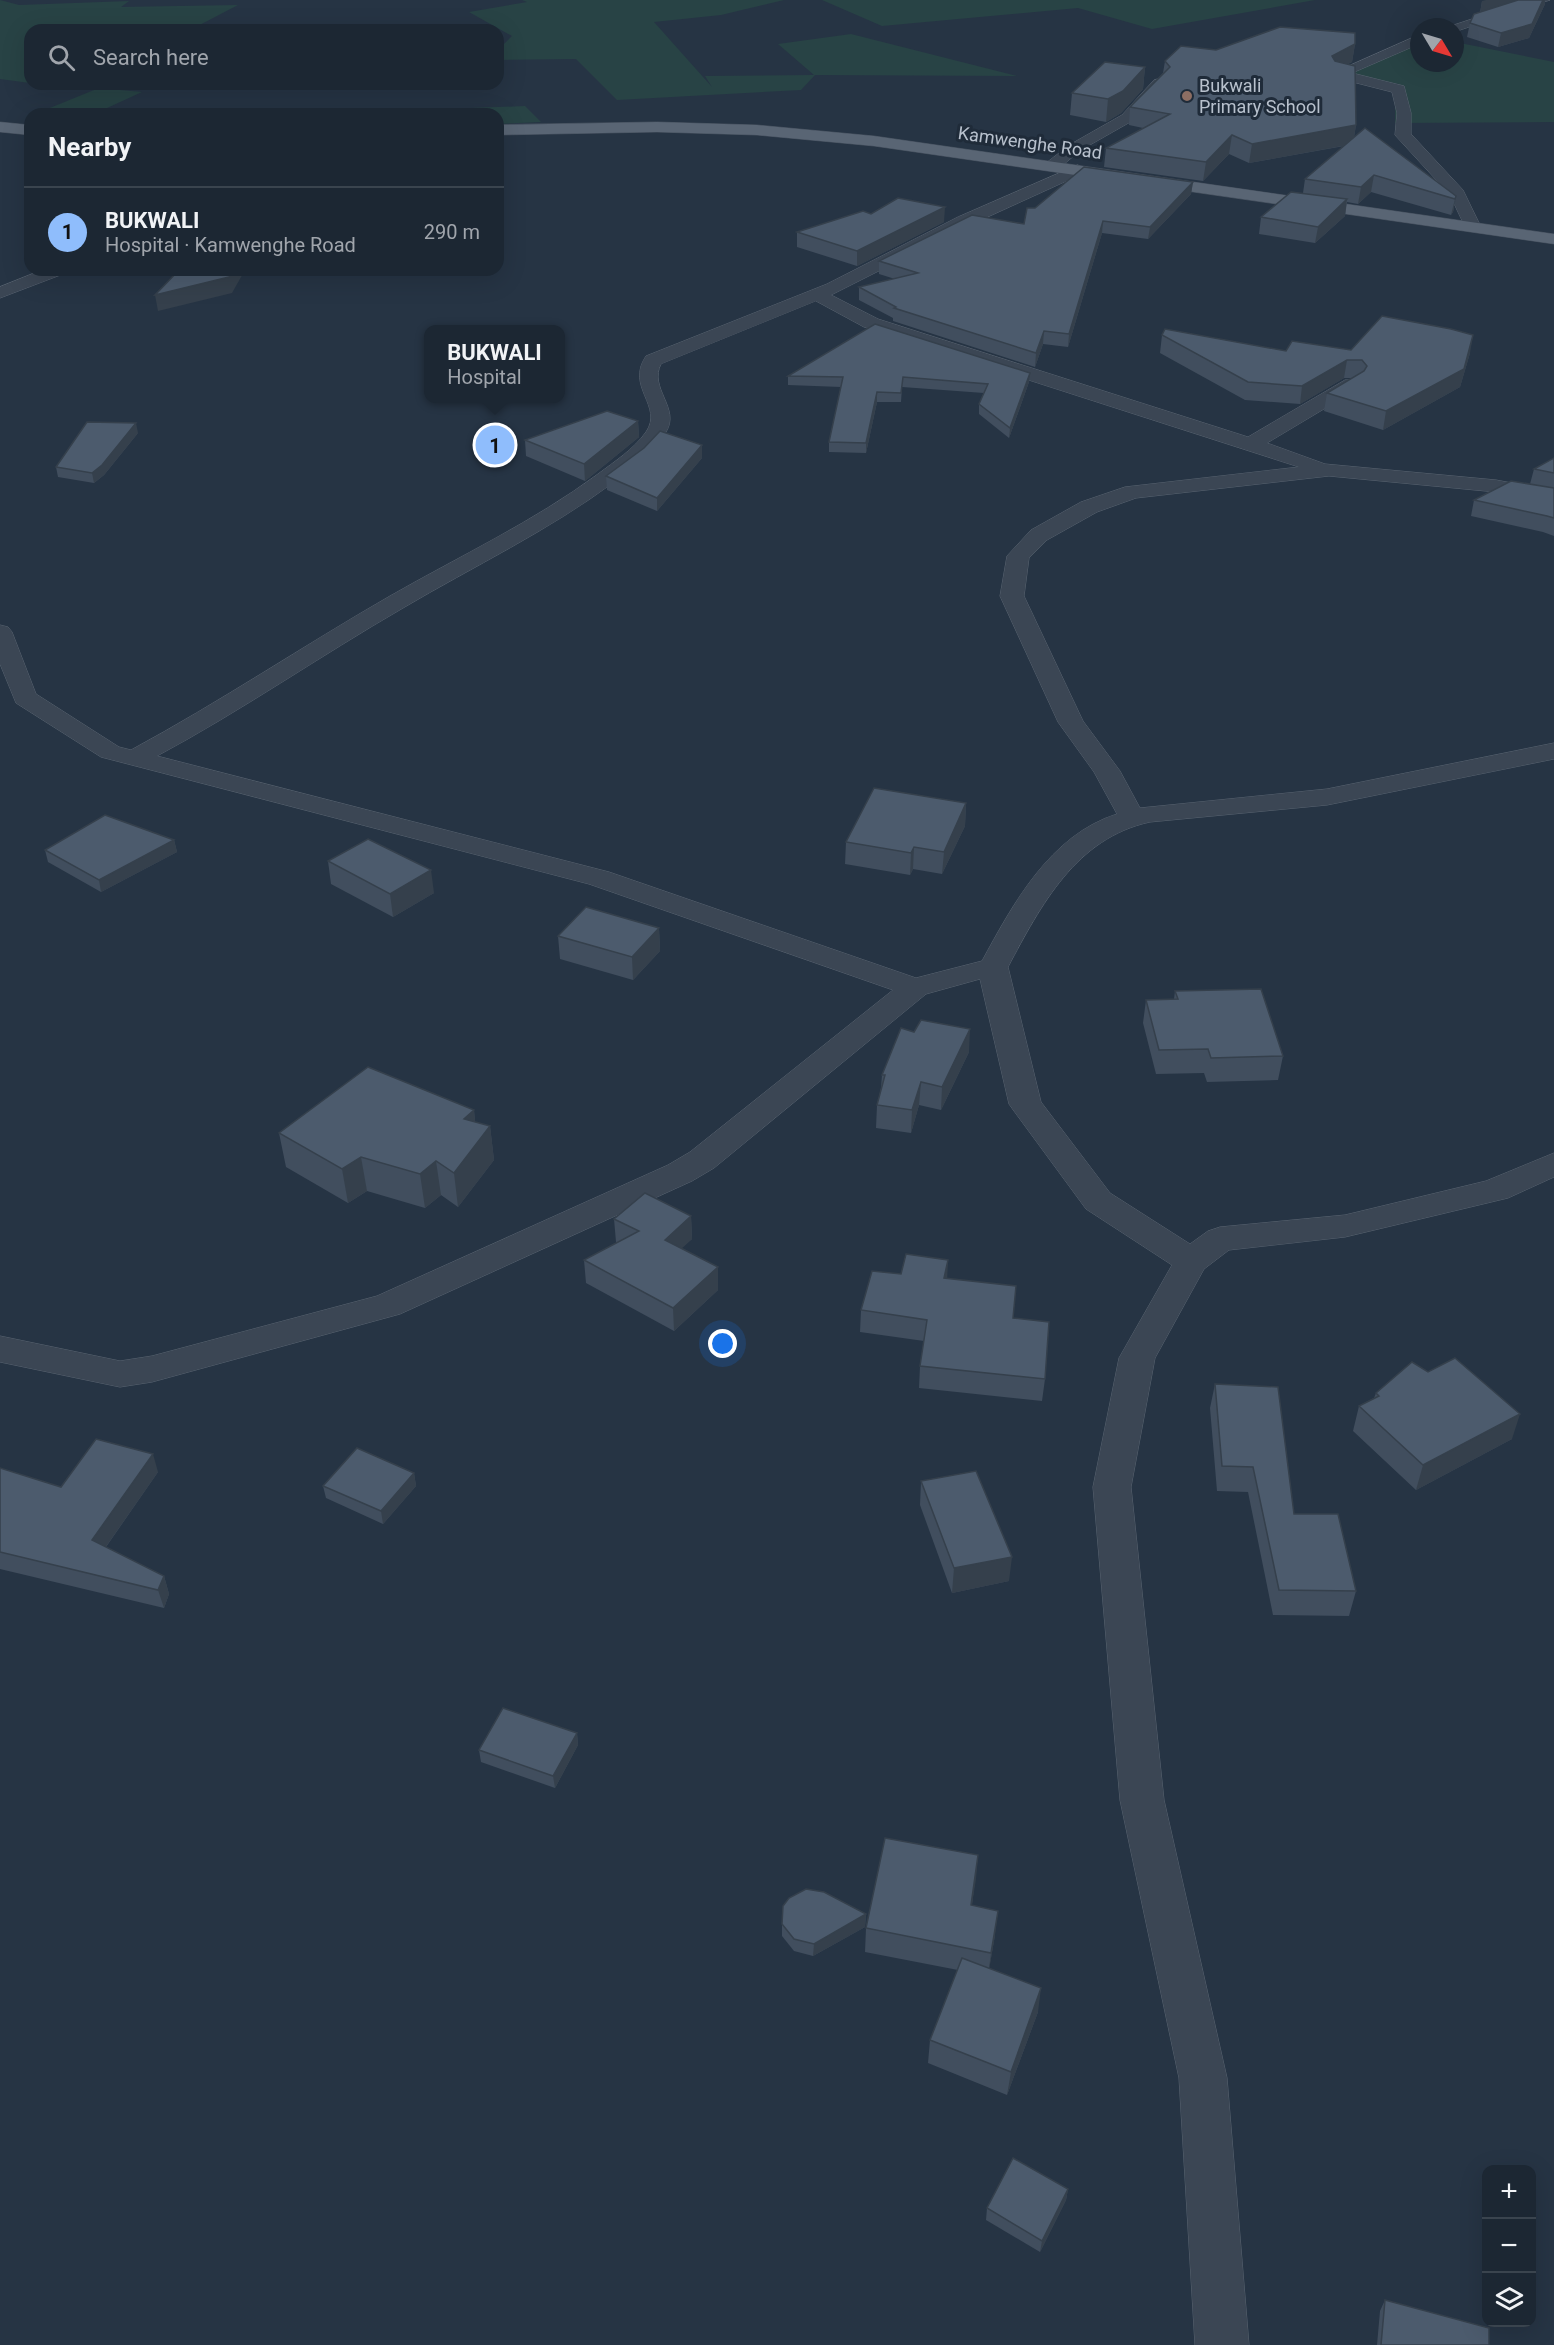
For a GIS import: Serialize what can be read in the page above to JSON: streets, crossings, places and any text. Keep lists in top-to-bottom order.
{
  "streets": {
    "main road": ["Kamwenghe Road"]
  },
  "places": ["Bukwali Primary School"],
  "north": "bottom right",
  "page": {
    "search": "Search here",
    "heading": "Nearby",
    "list": [
      {
        "mark": "1",
        "name": "BUKWALI",
        "note": "Hospital · Kamwenghe Road",
        "value": "290 m"
      }
    ],
    "popup": ["BUKWALI", "Hospital"],
    "pins": "1",
    "map_buttons": ["+", "−"]
  }
}
